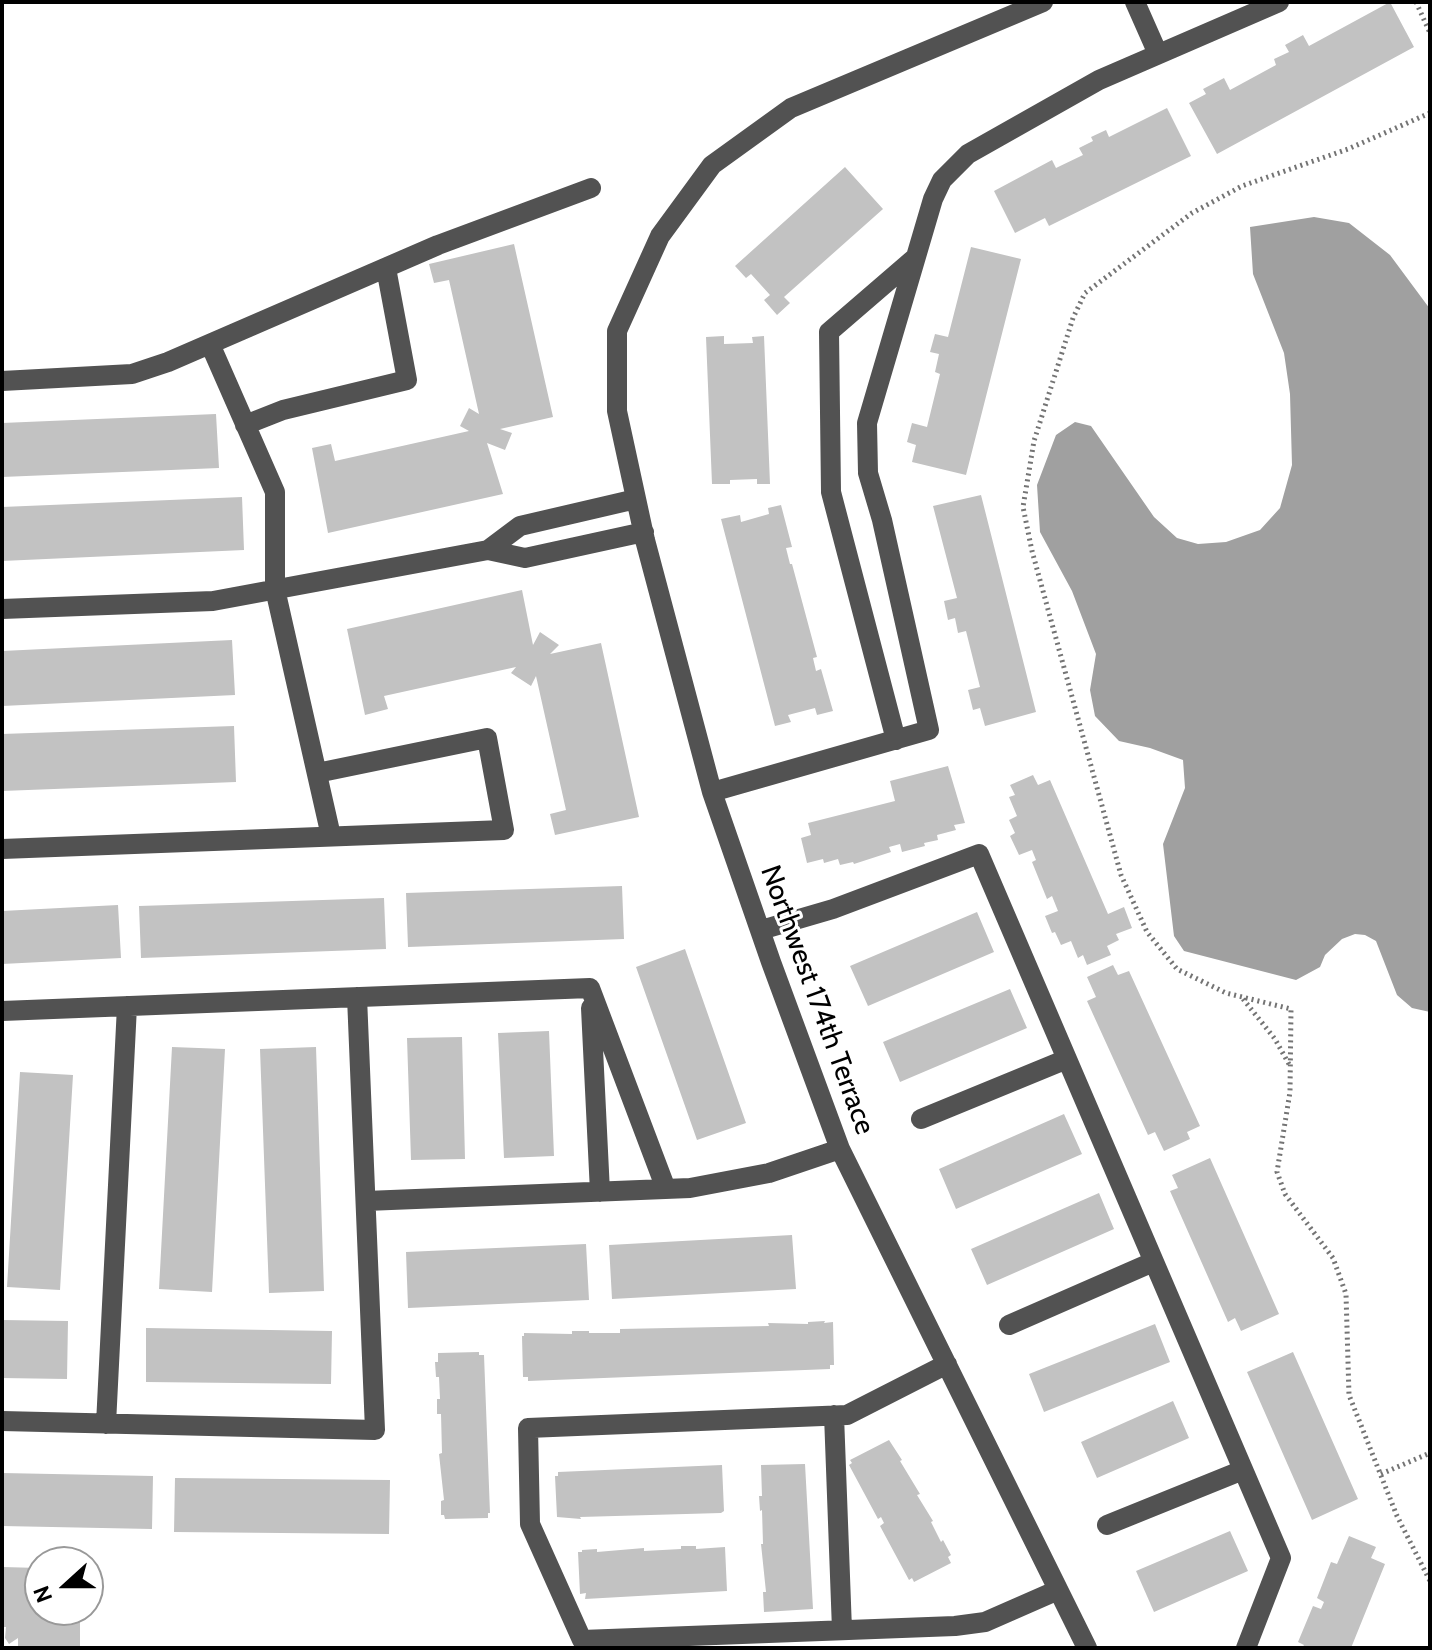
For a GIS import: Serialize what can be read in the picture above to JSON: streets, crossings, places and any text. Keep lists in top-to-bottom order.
{
  "streets": {
    "street": ["Northwest 174th Terrace"]
  },
  "north": "left"
}
